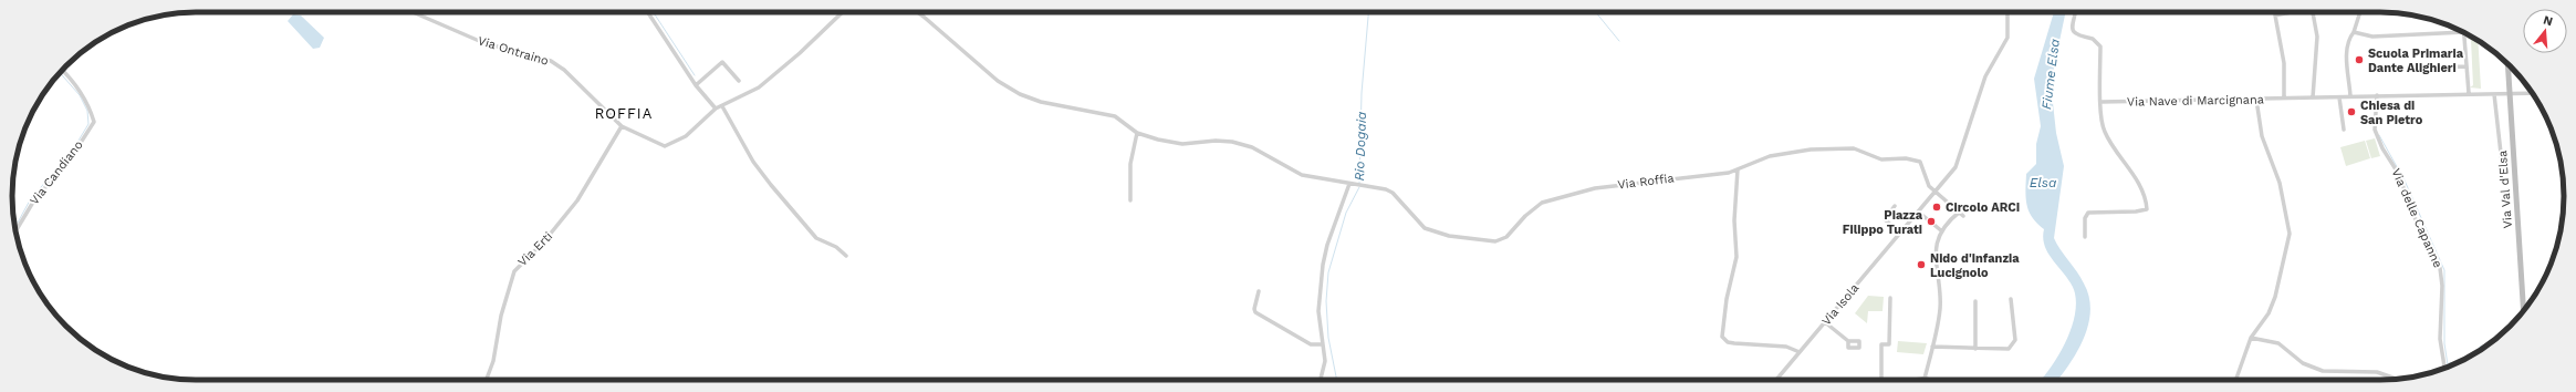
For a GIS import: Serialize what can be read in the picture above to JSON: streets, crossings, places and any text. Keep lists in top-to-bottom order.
{
  "streets": {
    "main road": ["Via Val d'Elsa"],
    "street": [
      "Via Ontraino",
      "Via Nave di Marcignana",
      "Via Candiano",
      "Via Roffia",
      "Via delle Capanne",
      "Via Erti",
      "Via Isola"
    ]
  },
  "crossings": [
    ["Via Ontraino", "Via Erti"],
    ["Via Nave di Marcignana", "Via Val d'Elsa"],
    ["Via Nave di Marcignana", "Via delle Capanne"],
    ["Via Roffia", "Via Isola"]
  ],
  "districts": ["ROFFIA"],
  "water": ["Fiume Elsa", "Rio Dogaia", "Elsa"],
  "places": [
    "Scuola Primaria Dante Alighieri",
    "Chiesa di San Pietro",
    "Circolo ARCI",
    "Piazza Filippo Turati",
    "Nido d'infanzia Lucignolo"
  ],
  "north": "top"
}
